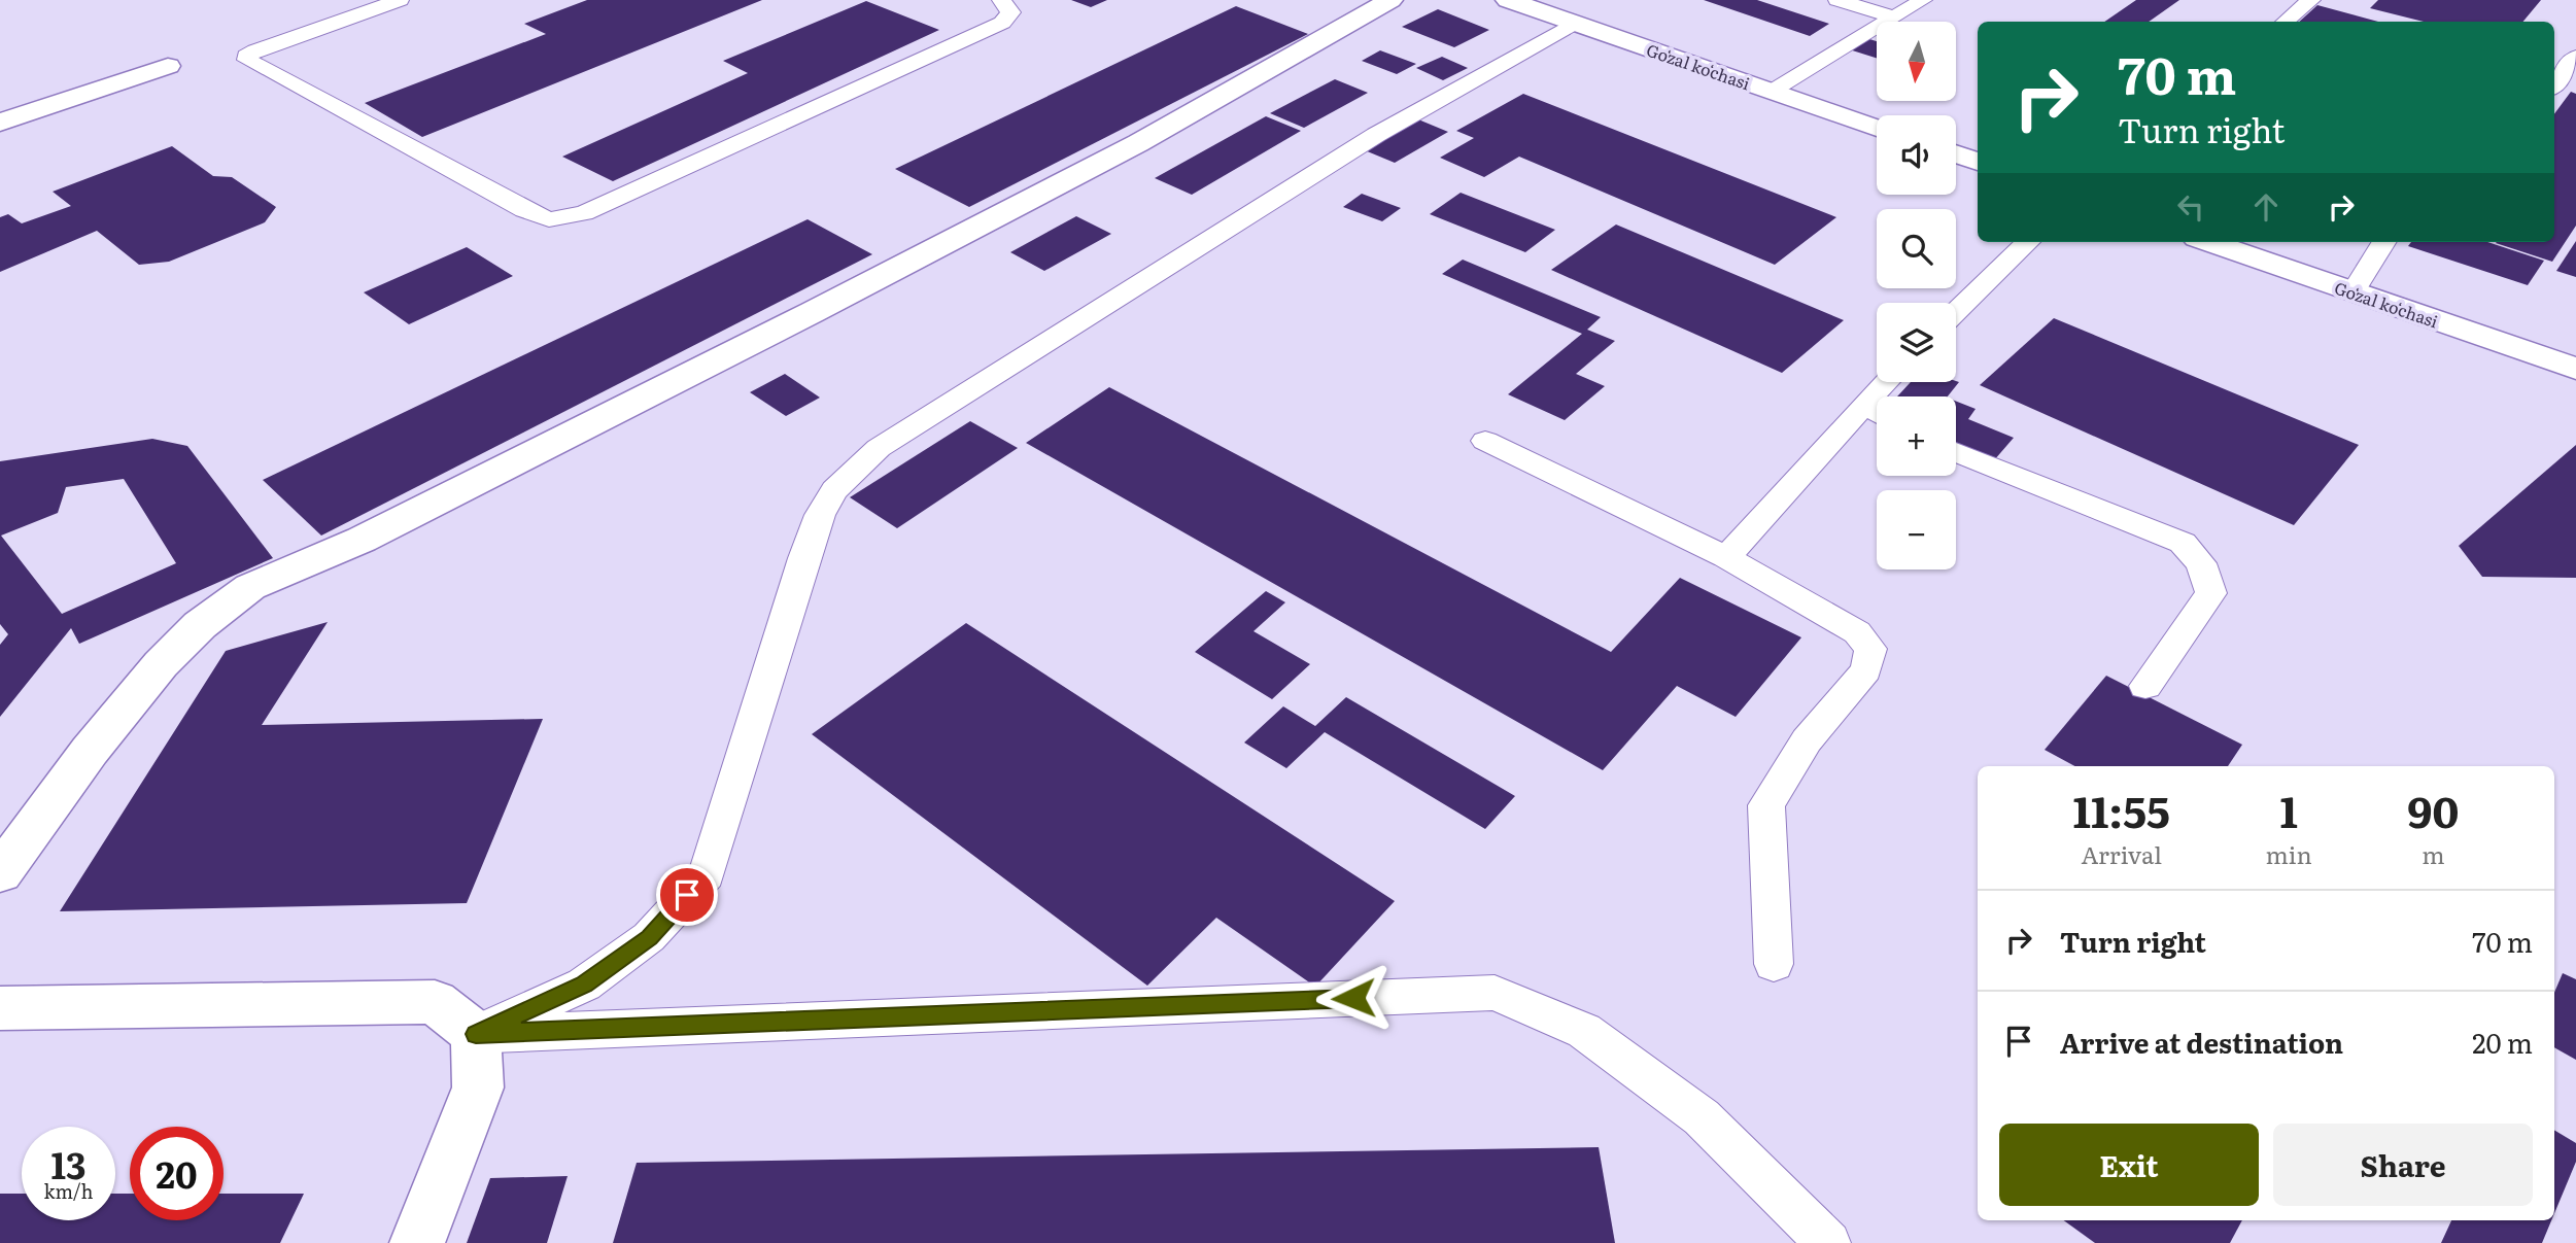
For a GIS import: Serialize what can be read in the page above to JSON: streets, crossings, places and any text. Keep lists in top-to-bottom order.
{
  "streets": {
    "street": ["Goʻzal koʻchasi"]
  },
  "north": "bottom",
  "page": {
    "map_buttons": ["+", "−"],
    "turn": ["70 m", "Turn right"],
    "eta": [
      "11:55",
      "Arrival",
      "1",
      "min",
      "90",
      "m"
    ],
    "list": [
      {
        "name": "Turn right",
        "value": "70 m"
      },
      {
        "name": "Arrive at destination",
        "value": "20 m"
      }
    ],
    "buttons": ["Exit", "Share"],
    "speed": "13 km/h",
    "limit": "20"
  }
}
